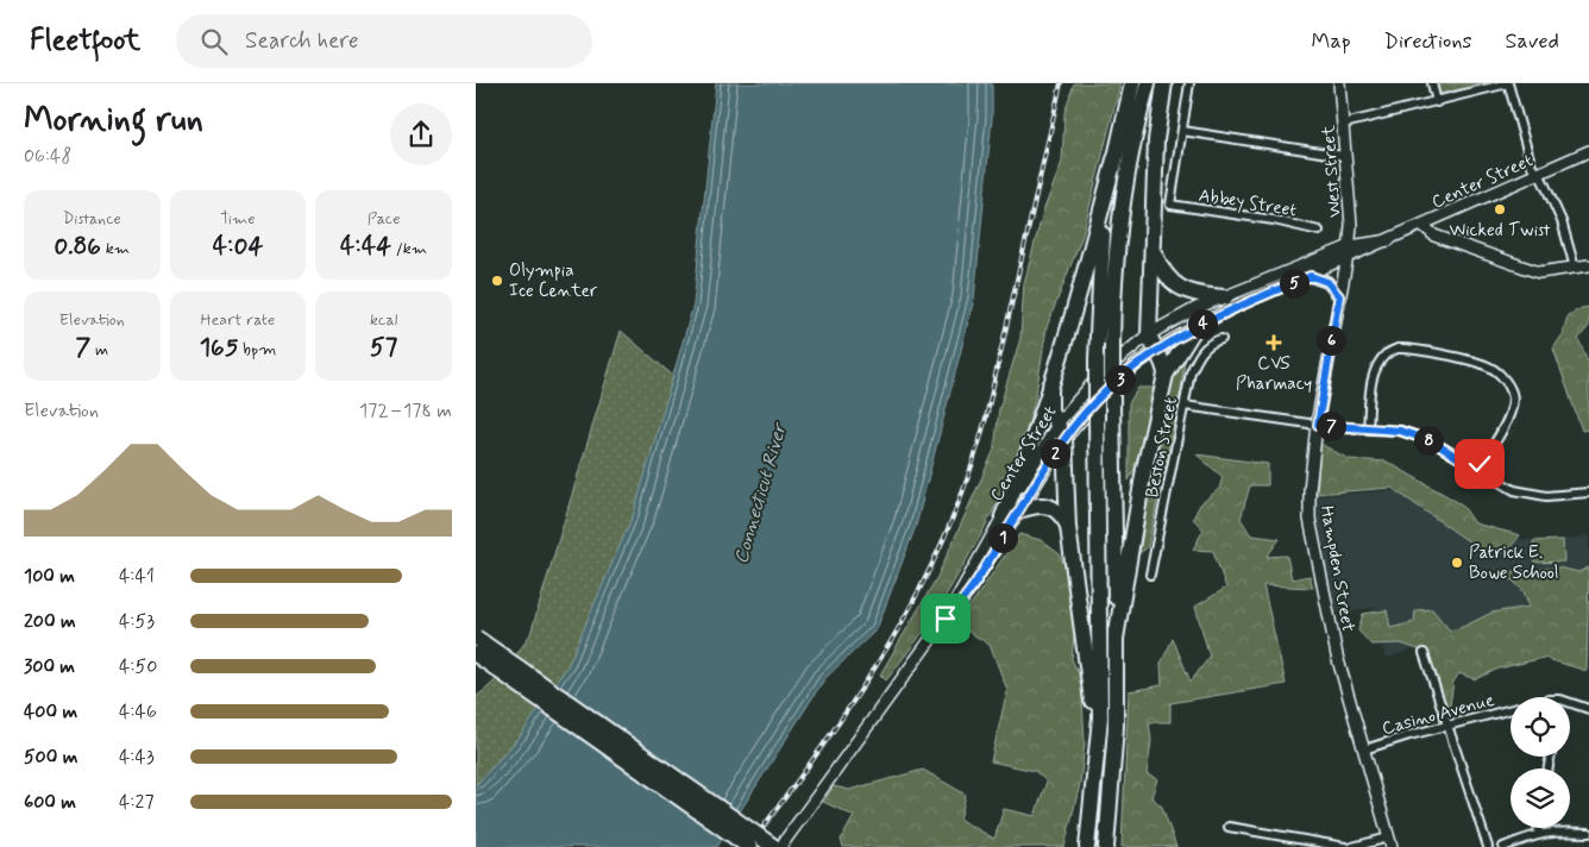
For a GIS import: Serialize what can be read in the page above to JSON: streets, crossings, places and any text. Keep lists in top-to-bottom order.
{
  "streets": {
    "main road": ["West Street", "Center Street", "Hampden Street"],
    "street": ["Abbey Street", "Beston Street", "Casino Avenue"]
  },
  "crossings": [
    ["West Street", "Center Street"],
    ["West Street", "Hampden Street"],
    ["Center Street", "Hampden Street"],
    ["Hampden Street", "Casino Avenue"]
  ],
  "water": ["Connecticut River"],
  "places": {
    "other": ["Wicked Twist", "Olympia Ice Center", "Patrick E. Bowe School"],
    "health": ["CVS Pharmacy"]
  },
  "page": {
    "header": "Fleetfoot",
    "search": "Search here",
    "nav": ["Map", "Directions", "Saved"],
    "heading": ["Morning run", "06:48"],
    "stats": [
      ["Distance", "0.86 km"],
      ["Time", "4:04"],
      ["Pace", "4:44 /km"],
      ["Elevation", "7 m"],
      ["Heart rate", "165 bpm"],
      ["kcal", "57"]
    ],
    "pins": [
      "5",
      "4",
      "6",
      "3",
      "7",
      "8",
      "2",
      "1"
    ],
    "chart": ["Elevation", "172–178 m"],
    "list": [
      {
        "name": "100 m",
        "note": "4:41"
      },
      {
        "name": "200 m",
        "note": "4:53"
      },
      {
        "name": "300 m",
        "note": "4:50"
      },
      {
        "name": "400 m",
        "note": "4:46"
      },
      {
        "name": "500 m",
        "note": "4:43"
      },
      {
        "name": "600 m",
        "note": "4:27"
      }
    ]
  }
}
